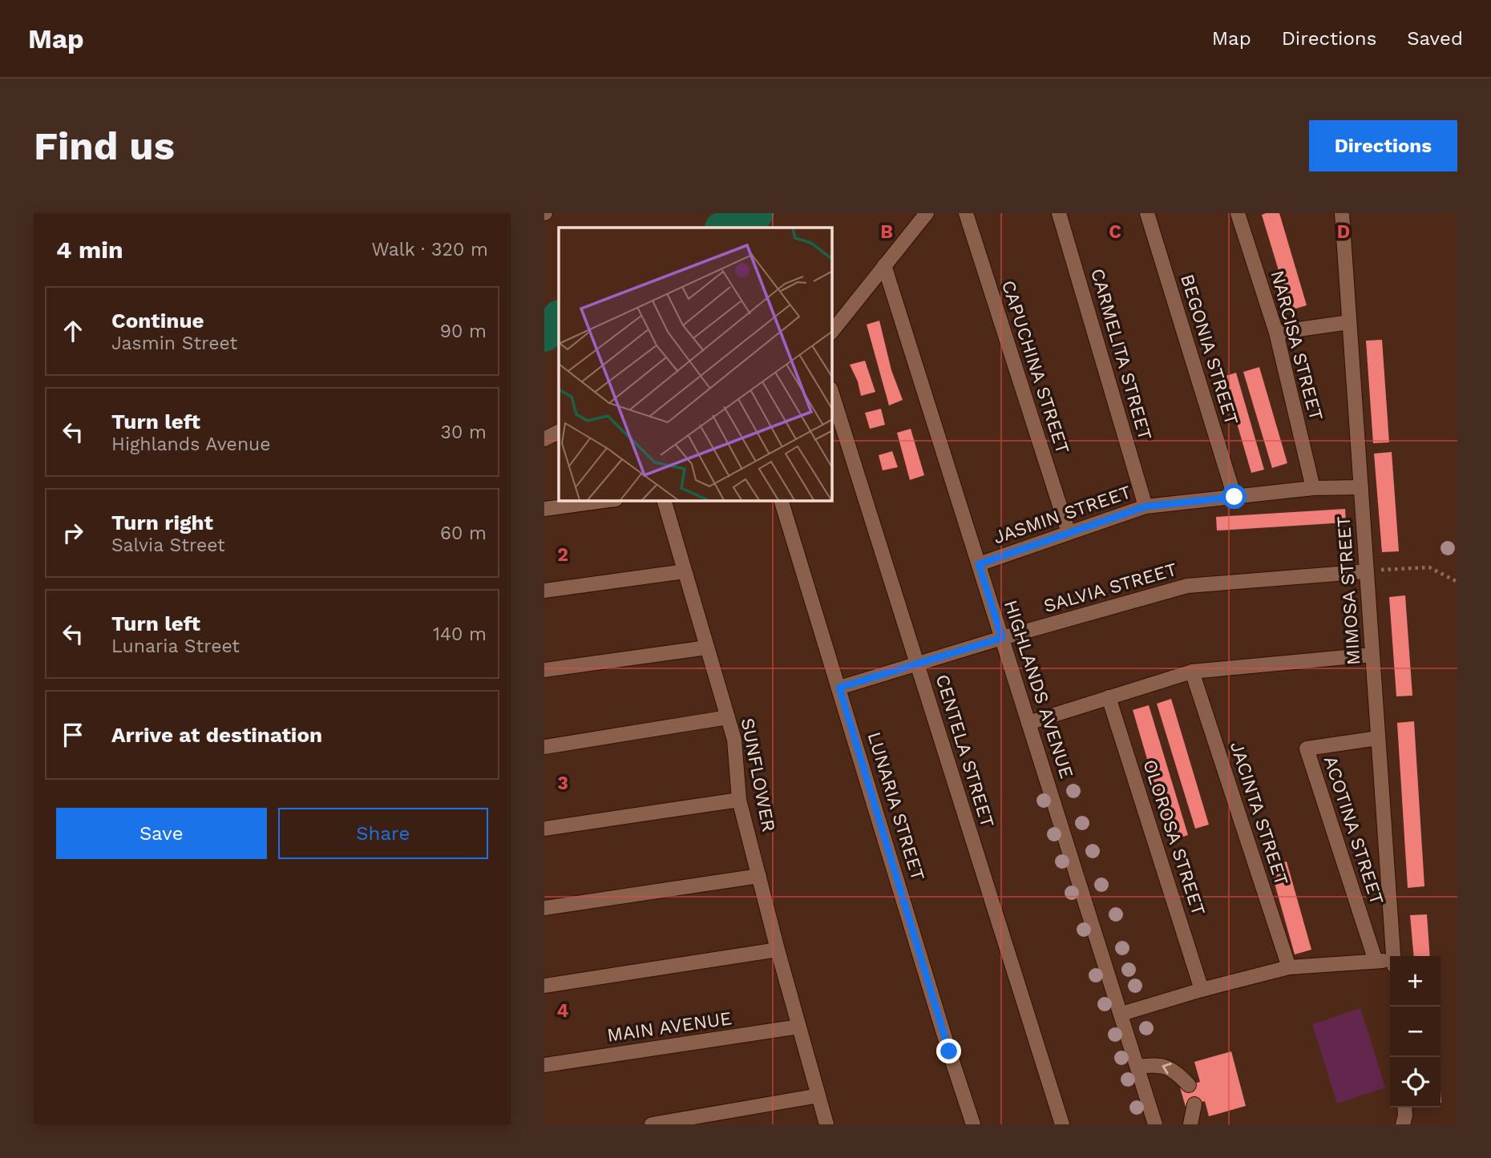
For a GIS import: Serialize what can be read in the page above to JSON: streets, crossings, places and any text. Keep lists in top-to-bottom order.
{
  "streets": {
    "street": [
      "NARCISA STREET",
      "BEGONIA STREET",
      "CARMELITA STREET",
      "CAPUCHINA STREET",
      "JASMIN STREET",
      "SALVIA STREET",
      "MIMOSA STREET",
      "HIGHLANDS AVENUE",
      "CENTELA STREET",
      "SUNFLOWER",
      "LUNARIA STREET",
      "JACINTA STREET",
      "ACOTINA STREET",
      "OLOROSA STREET",
      "MAIN AVENUE"
    ]
  },
  "crossings": [
    ["NARCISA STREET", "JASMIN STREET"],
    ["BEGONIA STREET", "JASMIN STREET"],
    ["CARMELITA STREET", "JASMIN STREET"],
    ["CAPUCHINA STREET", "JASMIN STREET"],
    ["JASMIN STREET", "MIMOSA STREET"],
    ["JASMIN STREET", "HIGHLANDS AVENUE"],
    ["SALVIA STREET", "MIMOSA STREET"],
    ["SALVIA STREET", "HIGHLANDS AVENUE"],
    ["SALVIA STREET", "CENTELA STREET"],
    ["SALVIA STREET", "LUNARIA STREET"],
    ["MIMOSA STREET", "ACOTINA STREET"],
    ["SUNFLOWER", "MAIN AVENUE"]
  ],
  "page": {
    "header": "Map",
    "nav": ["Map", "Directions", "Saved"],
    "buttons": [
      "Directions",
      ["Save", "Share"]
    ],
    "title": "Find us",
    "heading": ["4 min", "Walk · 320 m"],
    "list": [
      ["Continue", "Jasmin Street", "90 m"],
      ["Turn left", "Highlands Avenue", "30 m"],
      ["Turn right", "Salvia Street", "60 m"],
      ["Turn left", "Lunaria Street", "140 m"],
      "Arrive at destination"
    ],
    "map_buttons": ["+", "−"]
  },
  "grid": {
    "columns": ["B", "C", "D"],
    "rows": ["2", "3", "4"]
  }
}
